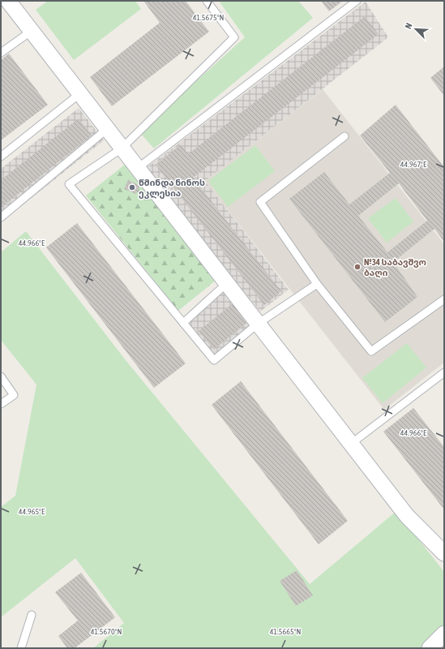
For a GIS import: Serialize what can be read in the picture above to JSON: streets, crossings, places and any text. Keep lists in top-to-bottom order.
{
  "places": ["წმინდა ნინოს ეკლესია", "№34 საბავშვო ბაღი"],
  "north": "top left",
  "coordinates": [
    "41.5675°N",
    "44.967°E",
    "44.966°E",
    "44.965°E",
    "41.5670°N",
    "41.5665°N"
  ]
}
